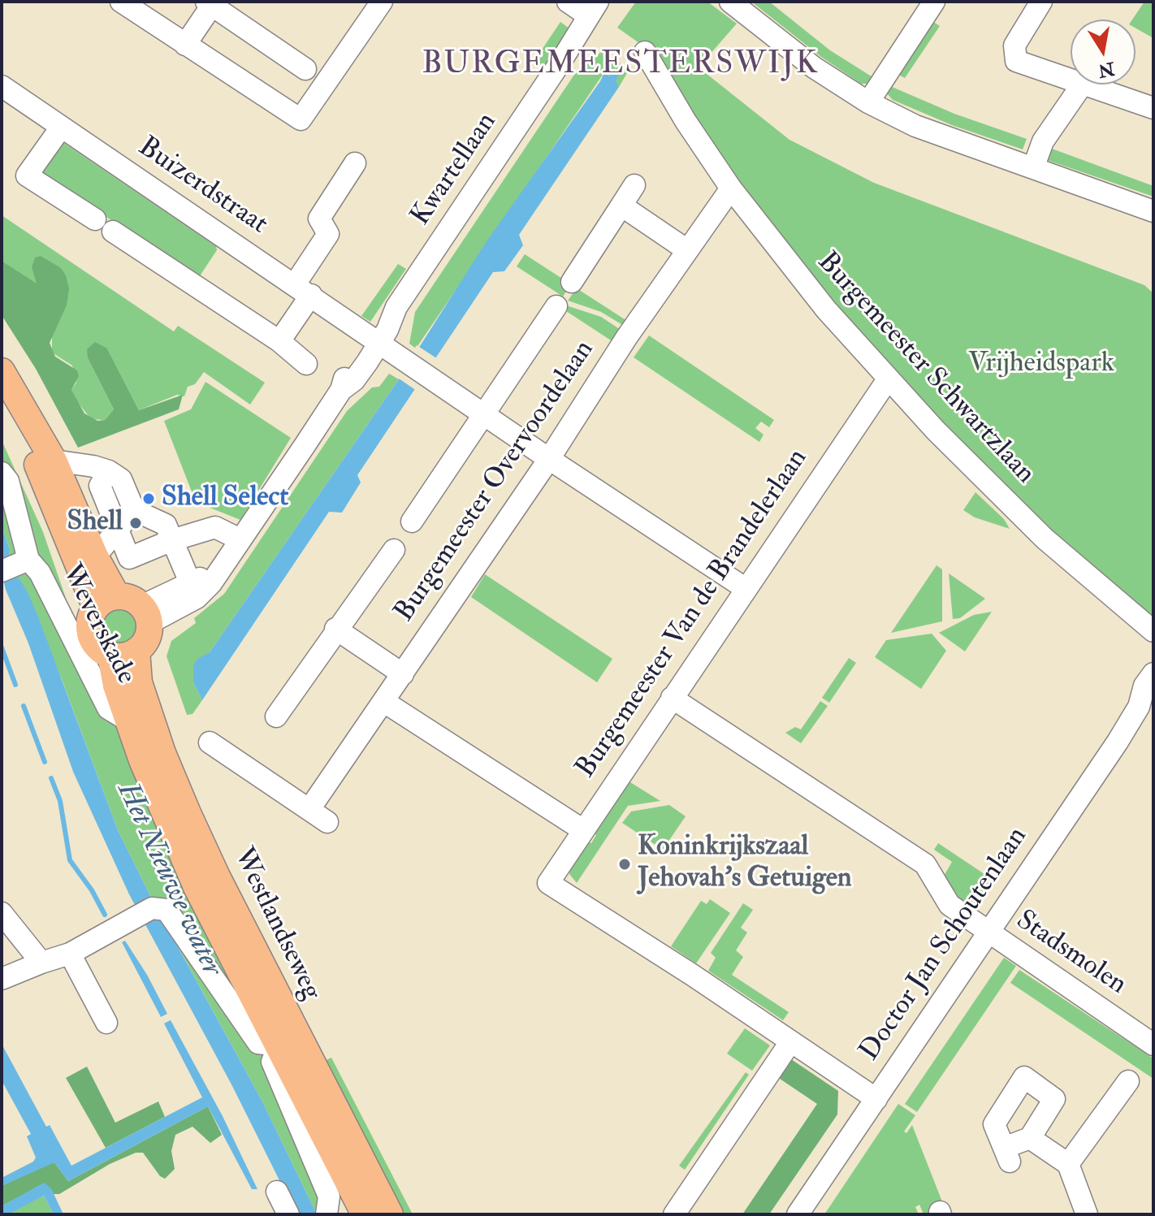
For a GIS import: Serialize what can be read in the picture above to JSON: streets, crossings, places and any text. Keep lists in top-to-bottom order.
{
  "streets": {
    "main road": ["Westlandseweg"],
    "street": [
      "Kwartellaan",
      "Buizerdstraat",
      "Burgemeester Schwartzlaan",
      "Burgemeester Overvoordelaan",
      "Burgemeester Van de Brandelerlaan",
      "Weverskade",
      "Doctor Jan Schoutenlaan",
      "Stadsmolen"
    ]
  },
  "crossings": [
    ["Kwartellaan", "Buizerdstraat"],
    ["Kwartellaan", "Westlandseweg"],
    ["Buizerdstraat", "Burgemeester Overvoordelaan"],
    ["Buizerdstraat", "Burgemeester Van de Brandelerlaan"],
    ["Burgemeester Schwartzlaan", "Burgemeester Overvoordelaan"],
    ["Burgemeester Schwartzlaan", "Burgemeester Van de Brandelerlaan"],
    ["Burgemeester Van de Brandelerlaan", "Stadsmolen"],
    ["Weverskade", "Westlandseweg"],
    ["Doctor Jan Schoutenlaan", "Stadsmolen"]
  ],
  "districts": ["BURGEMEESTERSWIJK"],
  "water": ["Het Nieuwe water"],
  "parks": ["Vrijheidspark"],
  "places": ["Shell Select", "Shell", "Koninkrijkszaal Jehovah's Getuigen"],
  "north": "bottom"
}
